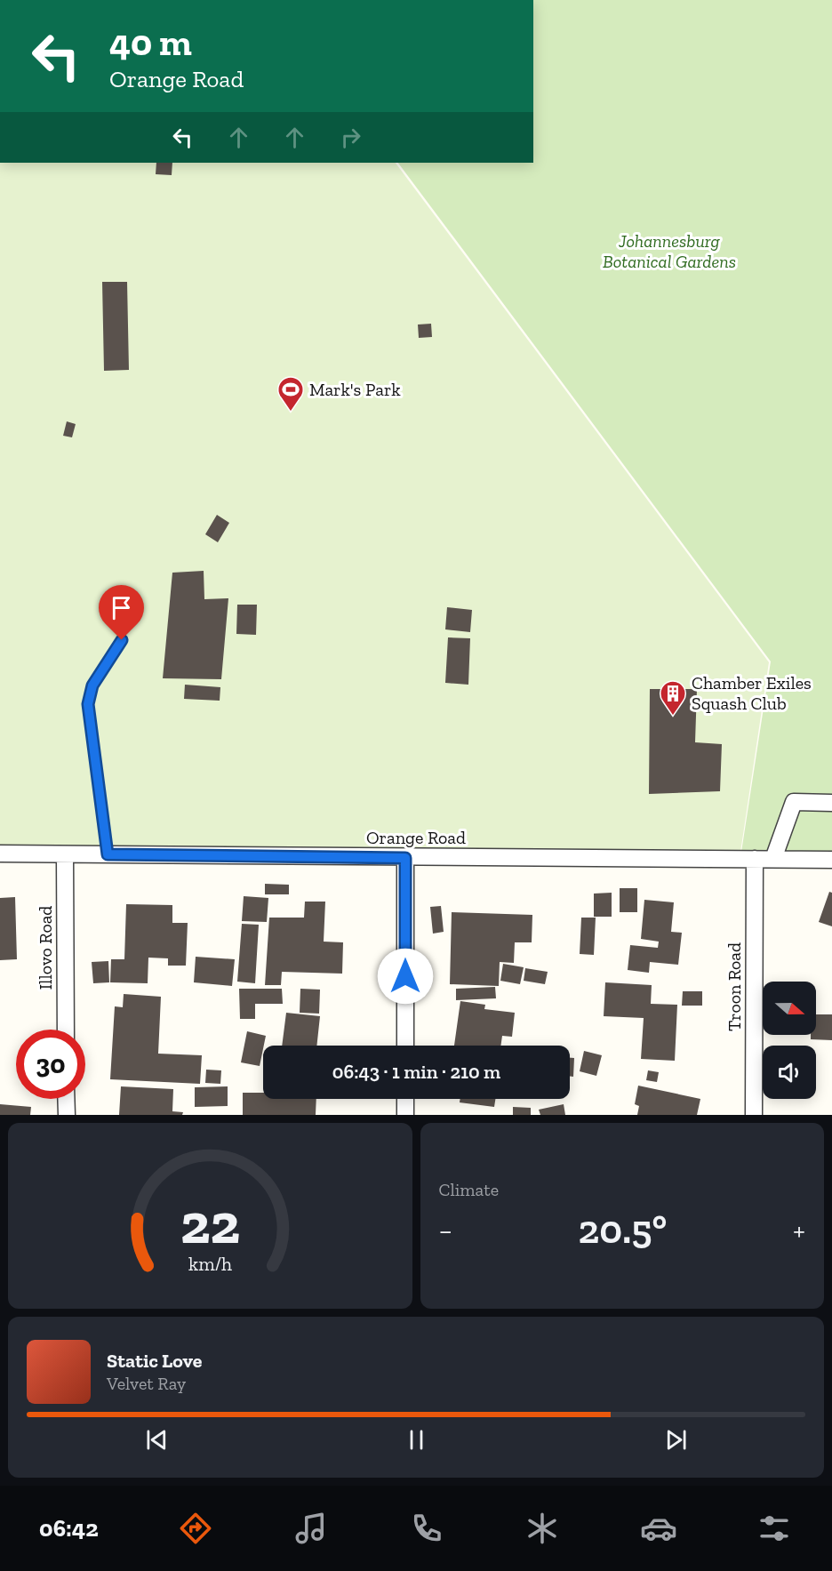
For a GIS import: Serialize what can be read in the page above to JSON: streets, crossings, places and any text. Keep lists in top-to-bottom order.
{
  "streets": {
    "street": ["Orange Road", "Illovo Road", "Troon Road"]
  },
  "crossings": [
    ["Orange Road", "Illovo Road"],
    ["Orange Road", "Troon Road"]
  ],
  "parks": ["Johannesburg Botanical Gardens"],
  "places": {
    "sports": ["Mark's Park"],
    "building": ["Chamber Exiles Squash Club"]
  },
  "north": "right",
  "page": {
    "turn": ["40 m", "Orange Road"],
    "limit": "30",
    "trip": "06:43 · 1 min · 210 m",
    "tile": "Climate",
    "heat": ["−", "20.5°", "+"],
    "song": ["Static Love", "Velvet Ray"],
    "tabs": "06:42",
    "gauge": ["22", "km/h"]
  }
}
